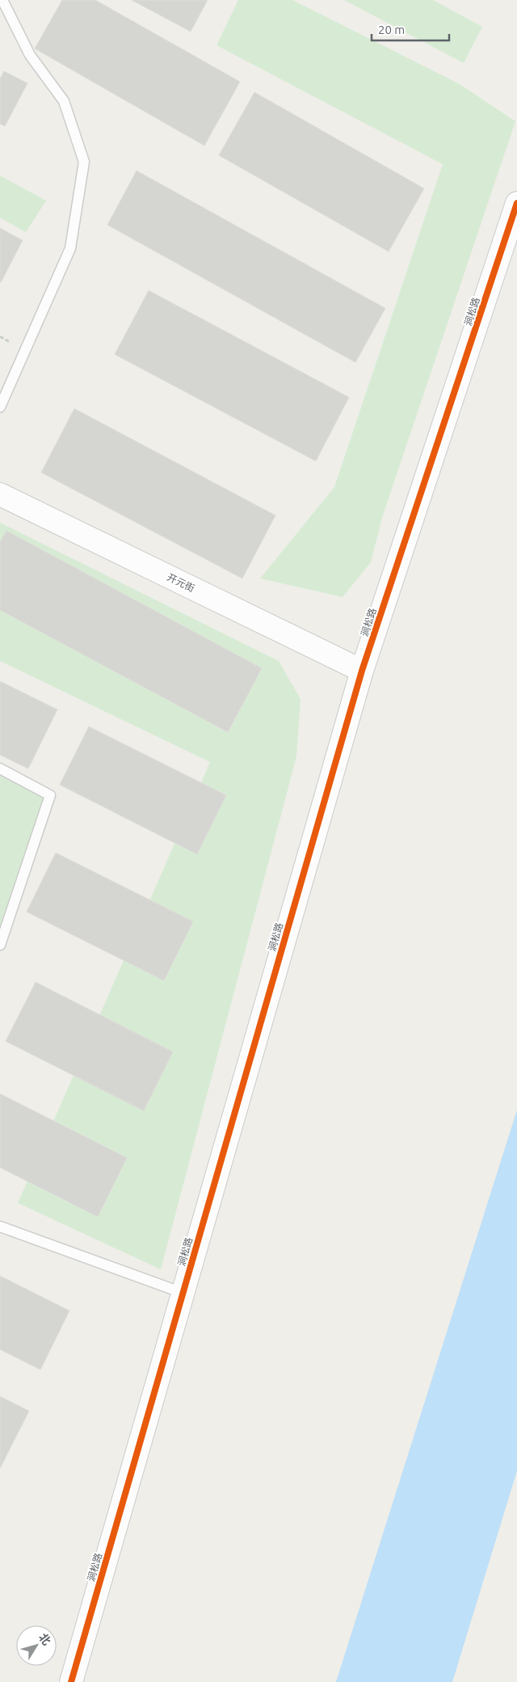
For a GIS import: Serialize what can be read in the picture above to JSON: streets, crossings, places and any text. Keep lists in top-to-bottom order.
{
  "streets": {
    "street": ["涧松路", "开元街"]
  },
  "crossings": [
    ["涧松路", "开元街"]
  ],
  "scale_bar": "20 m",
  "north": "top right"
}
